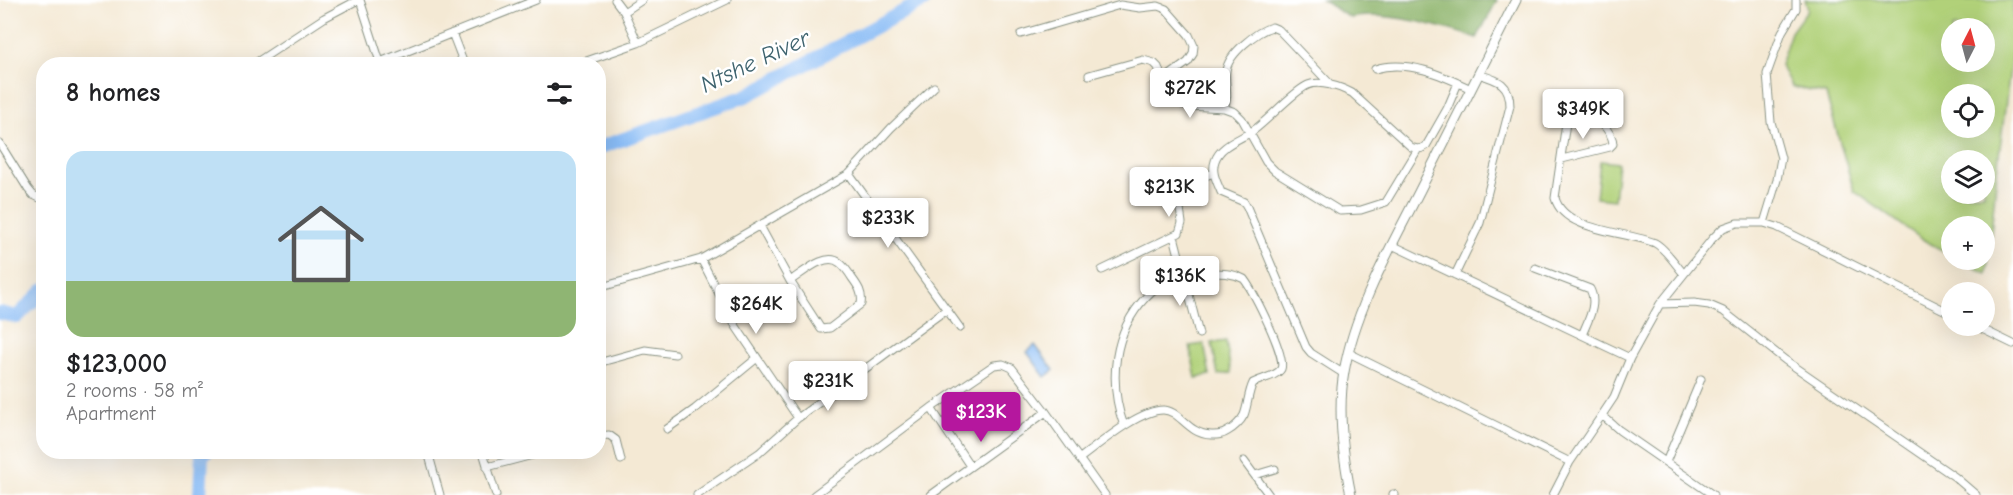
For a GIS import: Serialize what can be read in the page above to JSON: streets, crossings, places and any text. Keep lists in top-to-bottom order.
{
  "water": ["Ntshe River"],
  "north": "top",
  "page": {
    "map_buttons": ["+", "−"],
    "heading": "8 homes",
    "price": [
      "$272K",
      "$349K",
      "$213K",
      "$233K",
      "$136K",
      "$264K",
      "$231K",
      "$123K"
    ],
    "list": [
      {
        "name": "$123,000",
        "note": "2 rooms · 58 m² · Apartment"
      }
    ]
  }
}
